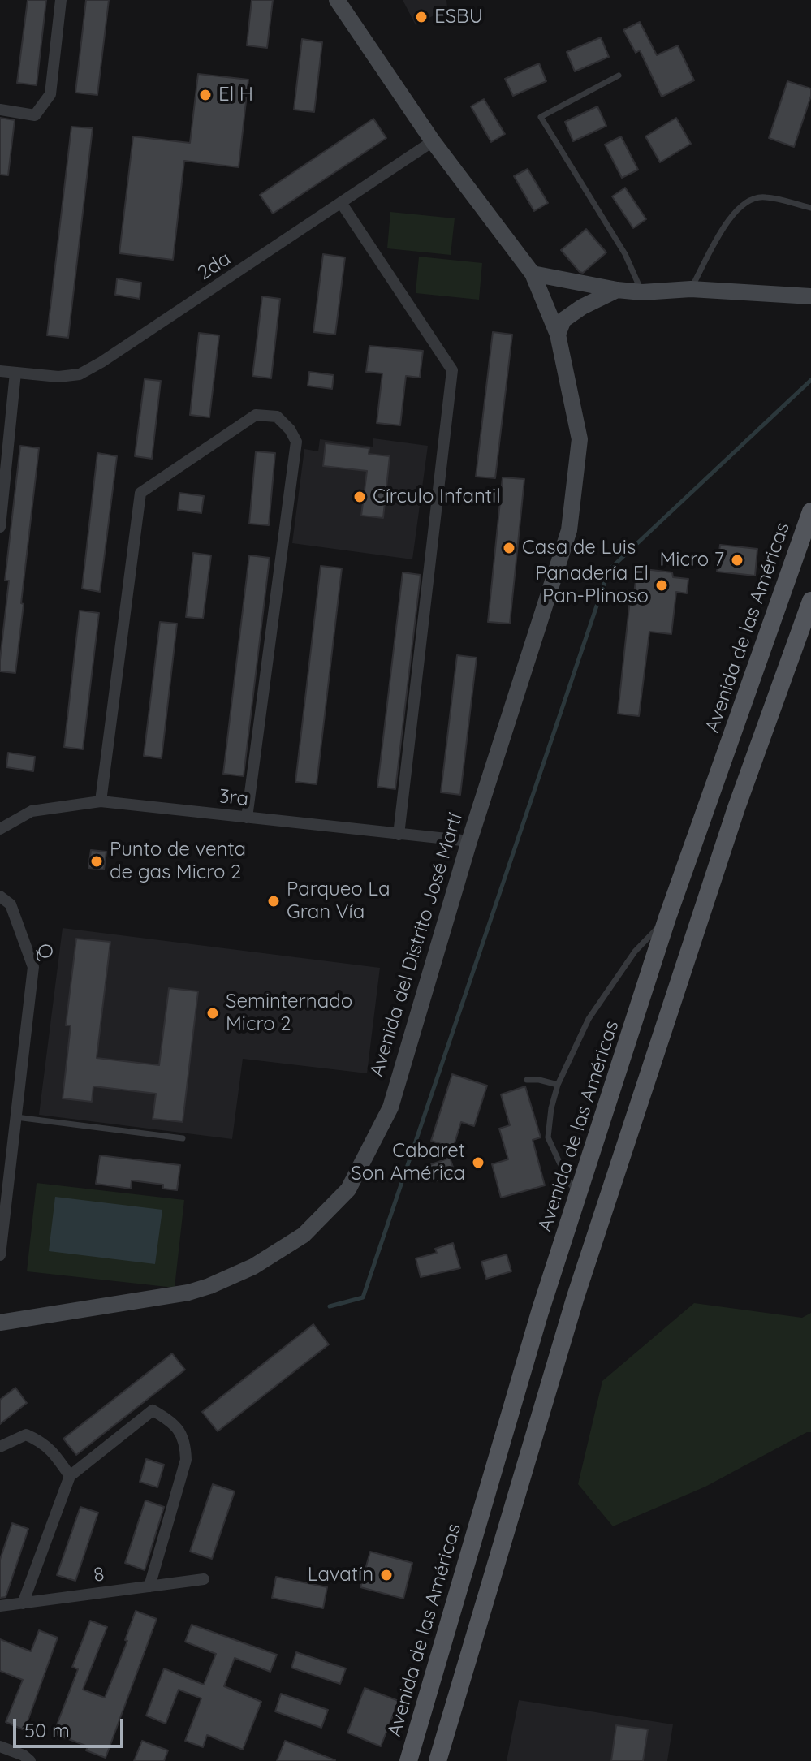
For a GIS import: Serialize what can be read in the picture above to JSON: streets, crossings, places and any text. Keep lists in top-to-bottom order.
{
  "streets": {
    "main road": ["Avenida de las Américas", "Avenida del Distrito José Martí"],
    "street": [
      "2da",
      "3ra",
      "Q",
      "8"
    ]
  },
  "crossings": [
    ["2da", "Avenida del Distrito José Martí"],
    ["3ra", "Avenida del Distrito José Martí"]
  ],
  "places": [
    "ESBU",
    "El H",
    "Círculo Infantil",
    "Casa de Luis",
    "Micro 7",
    "Panadería El Pan-Plinoso",
    "Punto de venta de gas Micro 2",
    "Parqueo La Gran Vía",
    "Seminternado Micro 2",
    "Cabaret Son América",
    "Lavatín"
  ],
  "scale_bar": "50 m"
}
